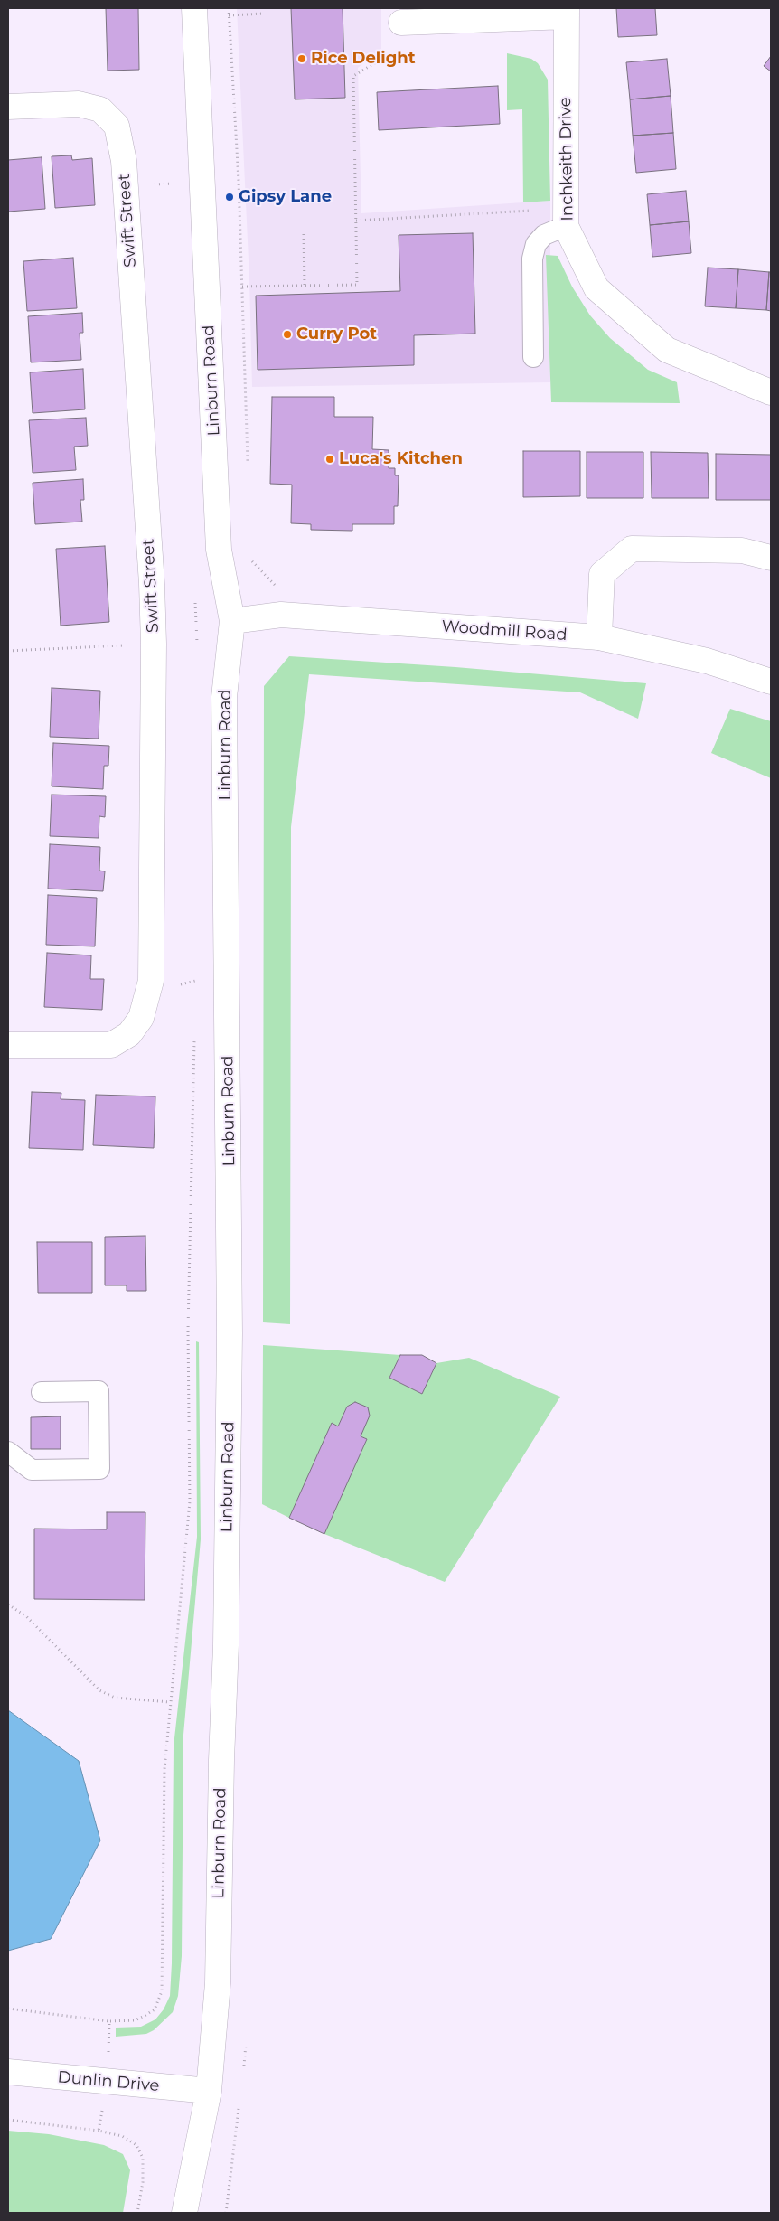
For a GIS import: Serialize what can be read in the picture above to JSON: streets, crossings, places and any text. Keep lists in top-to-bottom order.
{
  "streets": {
    "street": [
      "Inchkeith Drive",
      "Swift Street",
      "Linburn Road",
      "Woodmill Road",
      "Dunlin Drive"
    ]
  },
  "crossings": [
    ["Linburn Road", "Woodmill Road"],
    ["Linburn Road", "Dunlin Drive"]
  ],
  "places": [
    "Rice Delight",
    "Gipsy Lane",
    "Curry Pot",
    "Luca's Kitchen"
  ]
}
